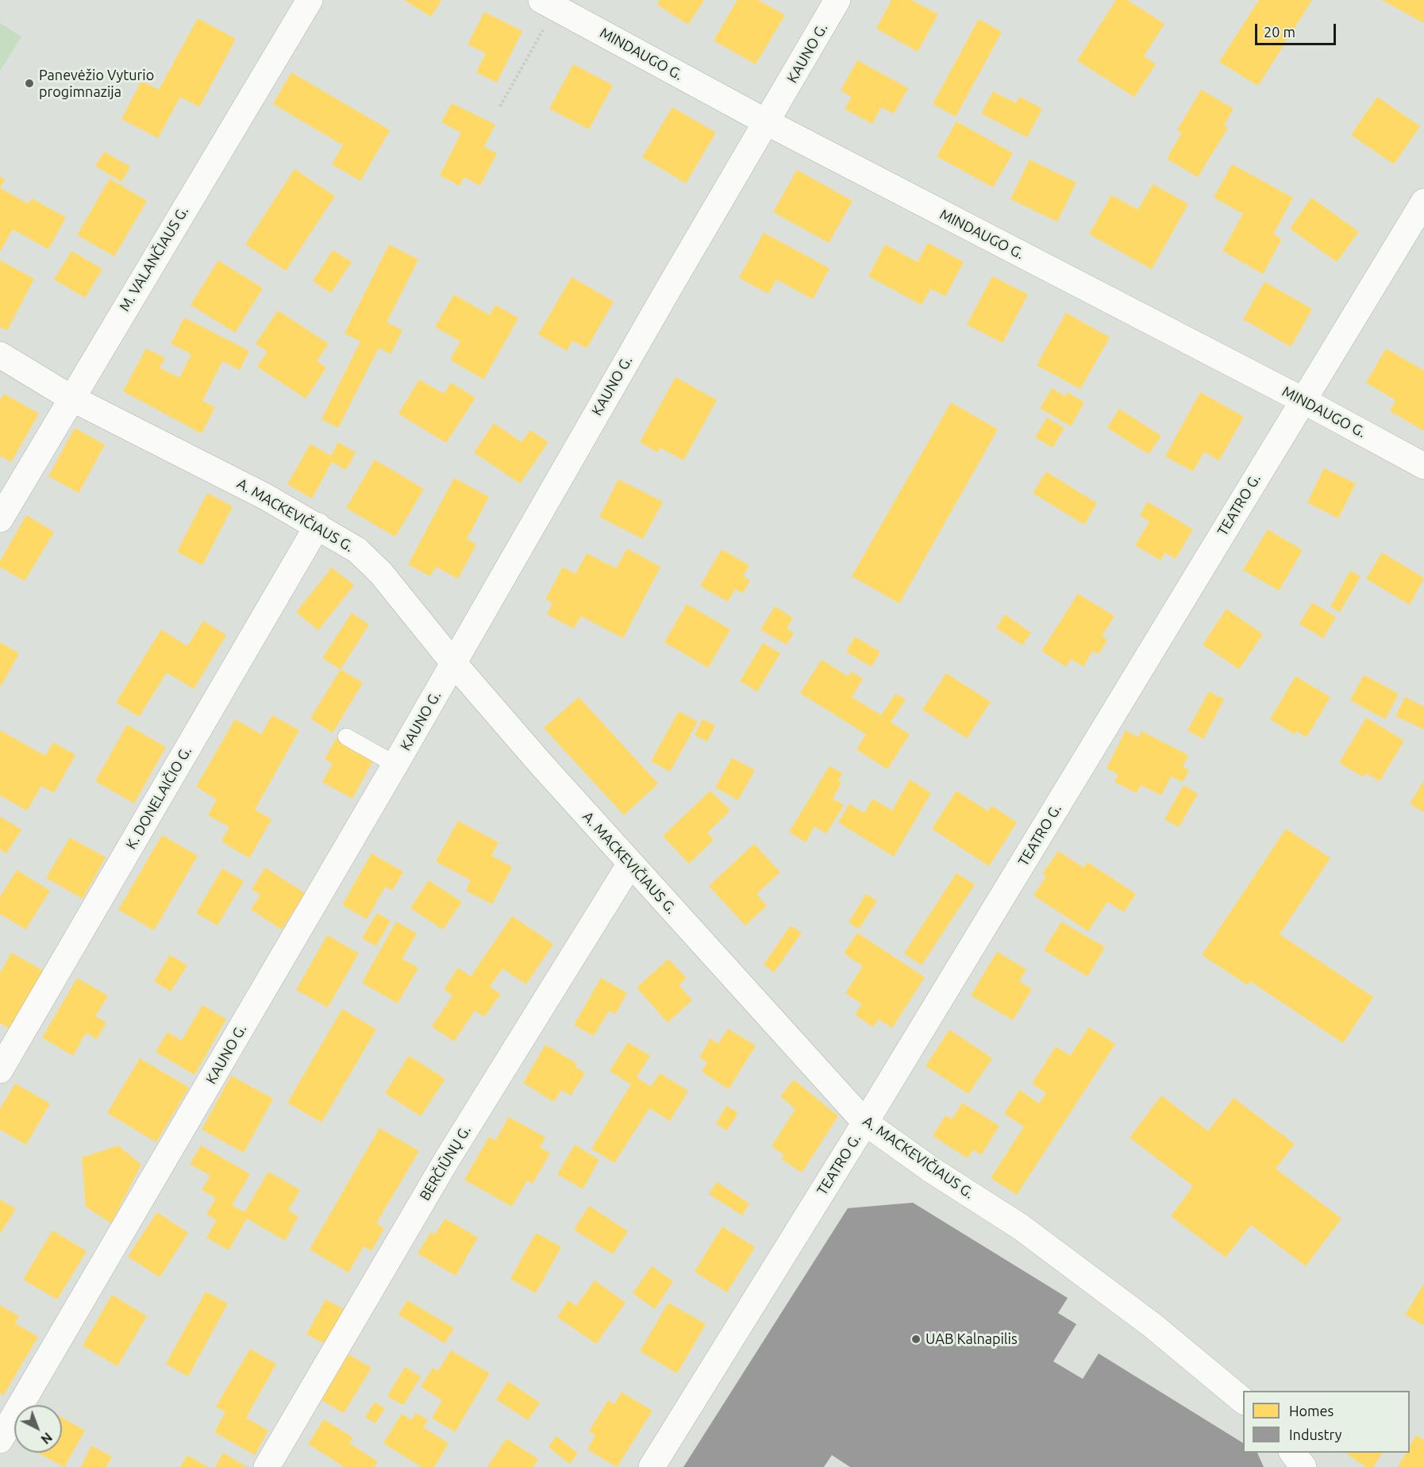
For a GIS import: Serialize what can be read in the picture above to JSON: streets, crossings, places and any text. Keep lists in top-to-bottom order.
{
  "streets": {
    "street": [
      "KAUNO G.",
      "MINDAUGO G.",
      "M. VALANČIAUS G.",
      "TEATRO G.",
      "A. MACKEVIČIAUS G.",
      "K. DONELAIČIO G.",
      "BERČIŪNŲ G."
    ]
  },
  "crossings": [
    ["KAUNO G.", "MINDAUGO G."],
    ["KAUNO G.", "A. MACKEVIČIAUS G."],
    ["MINDAUGO G.", "TEATRO G."],
    ["M. VALANČIAUS G.", "A. MACKEVIČIAUS G."],
    ["TEATRO G.", "A. MACKEVIČIAUS G."],
    ["A. MACKEVIČIAUS G.", "K. DONELAIČIO G."],
    ["A. MACKEVIČIAUS G.", "BERČIŪNŲ G."]
  ],
  "places": ["Panevėžio Vyturio progimnazija", "UAB Kalnapilis"],
  "legend": ["Homes", "Industry"],
  "scale_bar": "20 m",
  "north": "bottom right"
}
